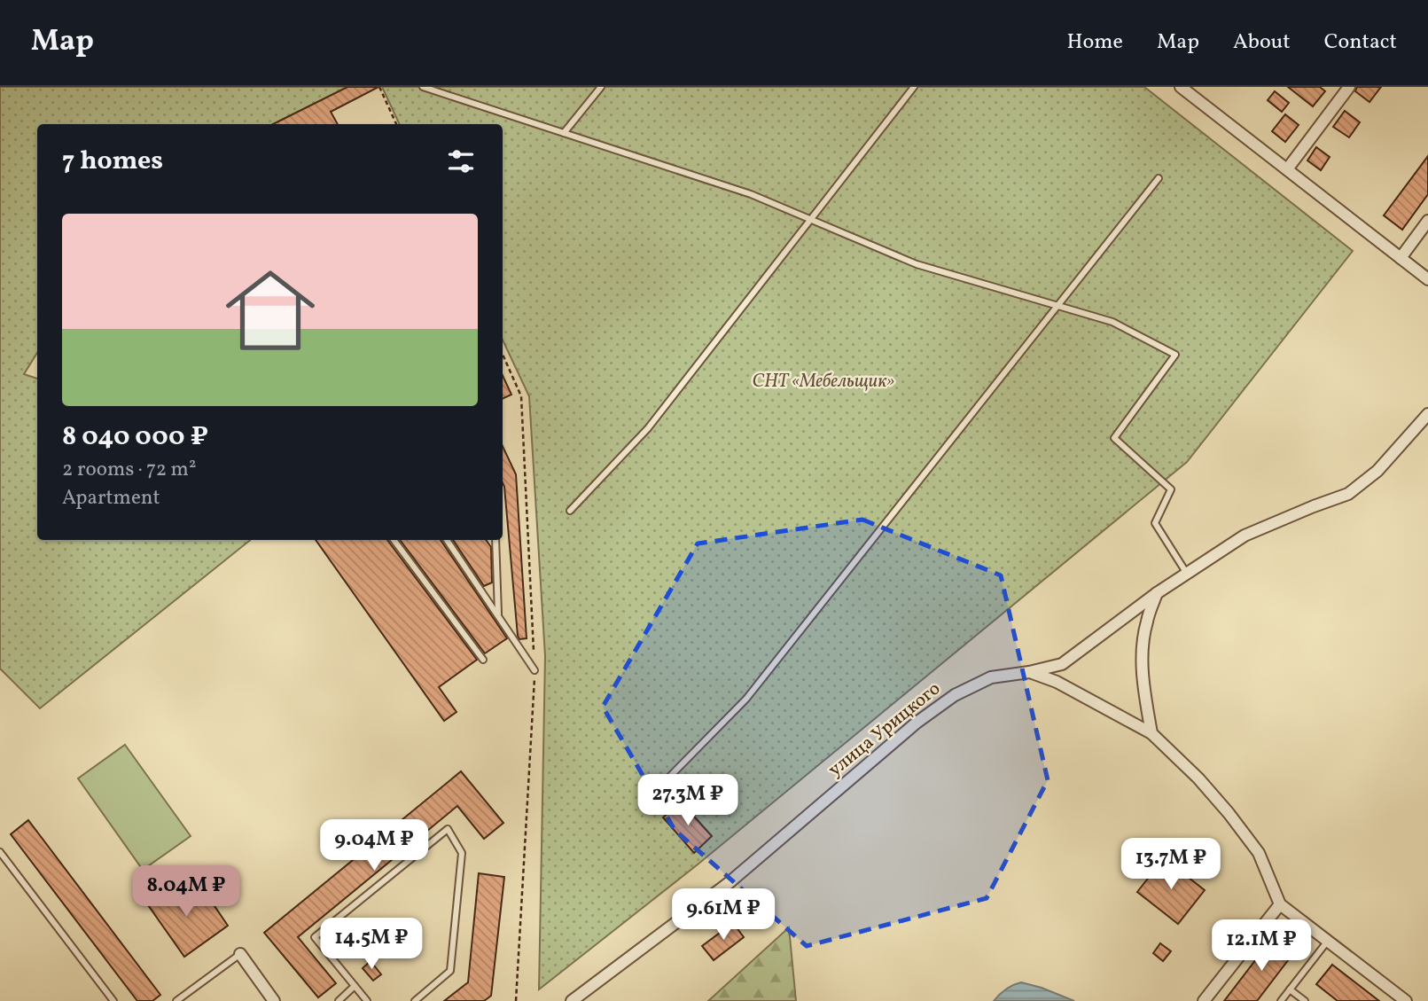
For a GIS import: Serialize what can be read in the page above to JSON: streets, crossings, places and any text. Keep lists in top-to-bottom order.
{
  "streets": {
    "street": ["улица Урицкого"]
  },
  "parks": ["СНТ «Мебельщик»"],
  "page": {
    "header": "Map",
    "nav": [
      "Home",
      "Map",
      "About",
      "Contact"
    ],
    "heading": "7 homes",
    "list": [
      {
        "name": "8 040 000 ₽",
        "note": "2 rooms · 72 m² · Apartment"
      }
    ],
    "price": [
      "27.3M ₽",
      "9.04M ₽",
      "13.7M ₽",
      "8.04M ₽",
      "9.61M ₽",
      "14.5M ₽",
      "12.1M ₽"
    ]
  }
}
